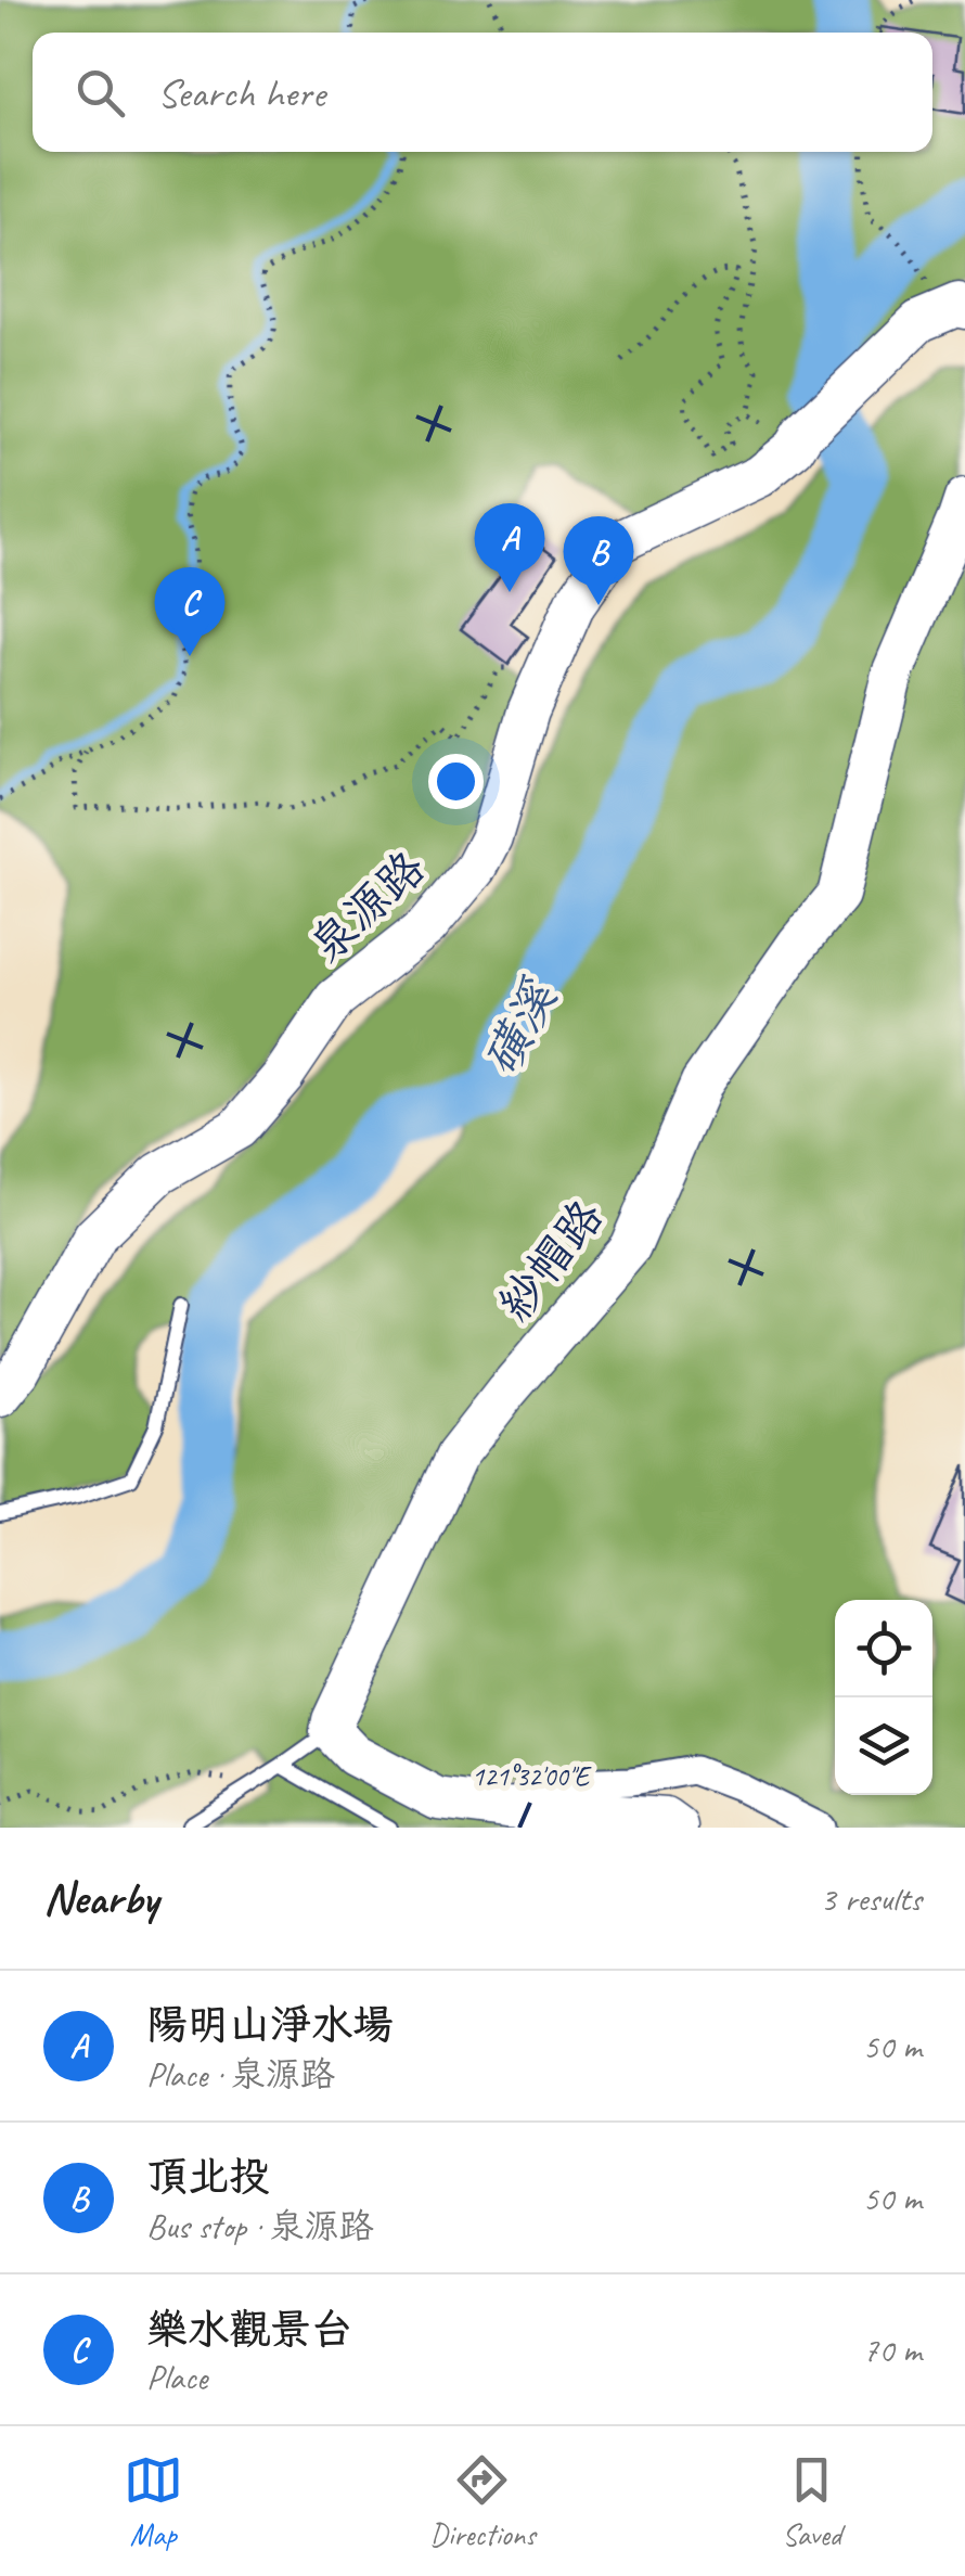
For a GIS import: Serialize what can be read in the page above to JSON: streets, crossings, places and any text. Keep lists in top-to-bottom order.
{
  "streets": {
    "street": ["泉源路", "紗帽路"]
  },
  "water": ["磺溪"],
  "page": {
    "search": "Search here",
    "pins": ["A", "B", "C"],
    "heading": ["Nearby", "3 results"],
    "list": [
      {
        "mark": "A",
        "name": "陽明山淨水場",
        "note": "Place · 泉源路",
        "value": "50 m"
      },
      {
        "mark": "B",
        "name": "頂北投",
        "note": "Bus stop · 泉源路",
        "value": "50 m"
      },
      {
        "mark": "C",
        "name": "樂水觀景台",
        "note": "Place",
        "value": "70 m"
      }
    ],
    "nav": ["Map", "Directions", "Saved"]
  },
  "coordinates": ["121°32'00\"E"]
}
